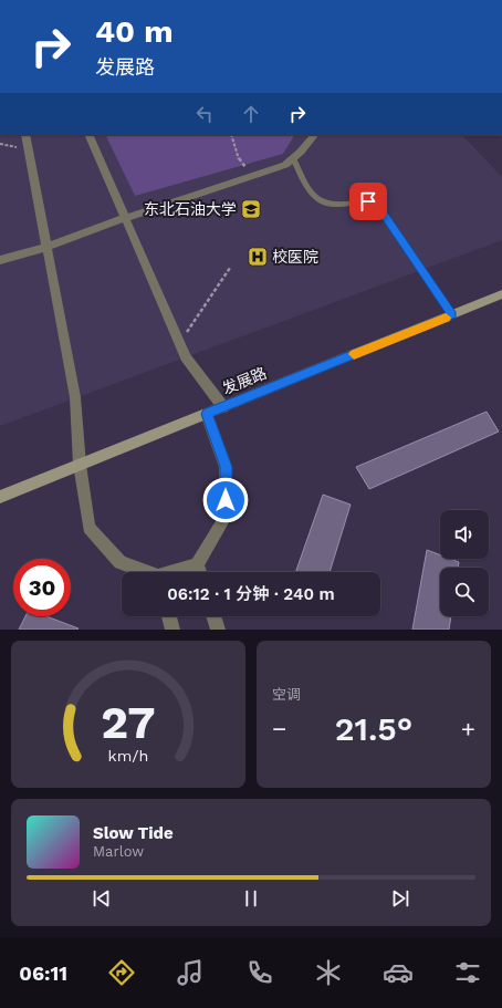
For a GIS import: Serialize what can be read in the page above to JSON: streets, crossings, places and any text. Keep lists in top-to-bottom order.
{
  "streets": {
    "main road": ["发展路"]
  },
  "places": {
    "school or university": ["东北石油大学"],
    "hospital": ["校医院"]
  },
  "page": {
    "turn": ["40 m", "发展路"],
    "limit": "30",
    "trip": "06:12 · 1 分钟 · 240 m",
    "tile": "空调",
    "heat": ["−", "21.5°", "+"],
    "song": ["Slow Tide", "Marlow"],
    "tabs": "06:11",
    "gauge": ["27", "km/h"]
  }
}
